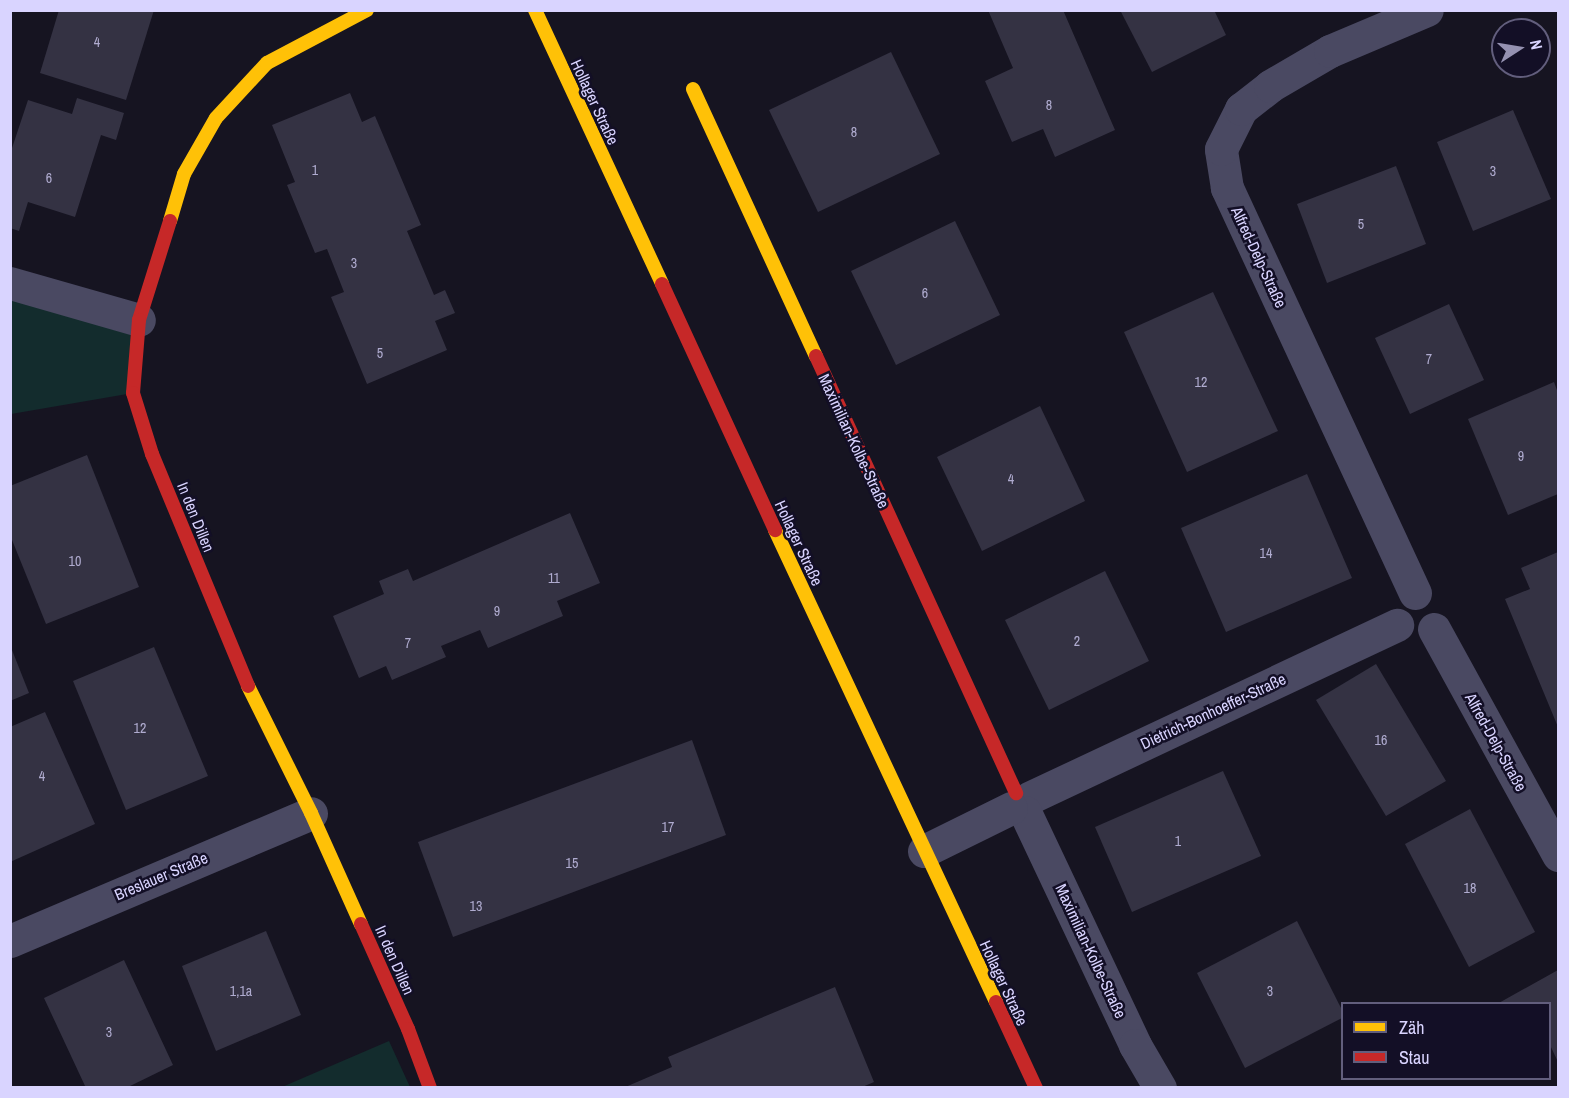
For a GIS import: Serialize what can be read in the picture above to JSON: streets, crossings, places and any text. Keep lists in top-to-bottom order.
{
  "streets": {
    "street": [
      "Hollager Straße",
      "Alfred-Delp-Straße",
      "Maximilian-Kolbe-Straße",
      "In den Dillen",
      "Dietrich-Bonhoeffer-Straße",
      "Breslauer Straße"
    ]
  },
  "crossings": [
    ["Hollager Straße", "Dietrich-Bonhoeffer-Straße"],
    ["Alfred-Delp-Straße", "Dietrich-Bonhoeffer-Straße"],
    ["Maximilian-Kolbe-Straße", "Dietrich-Bonhoeffer-Straße"],
    ["In den Dillen", "Breslauer Straße"]
  ],
  "house_numbers": [
    "4",
    "8",
    "8",
    "1",
    "3",
    "6",
    "5",
    "3",
    "6",
    "5",
    "7",
    "12",
    "9",
    "4",
    "14",
    "10",
    "11",
    "9",
    "2",
    "7",
    "12",
    "16",
    "4",
    "17",
    "1",
    "15",
    "18",
    "13",
    "1,1a",
    "3",
    "3"
  ],
  "legend": ["Zäh", "Stau"],
  "north": "right"
}
